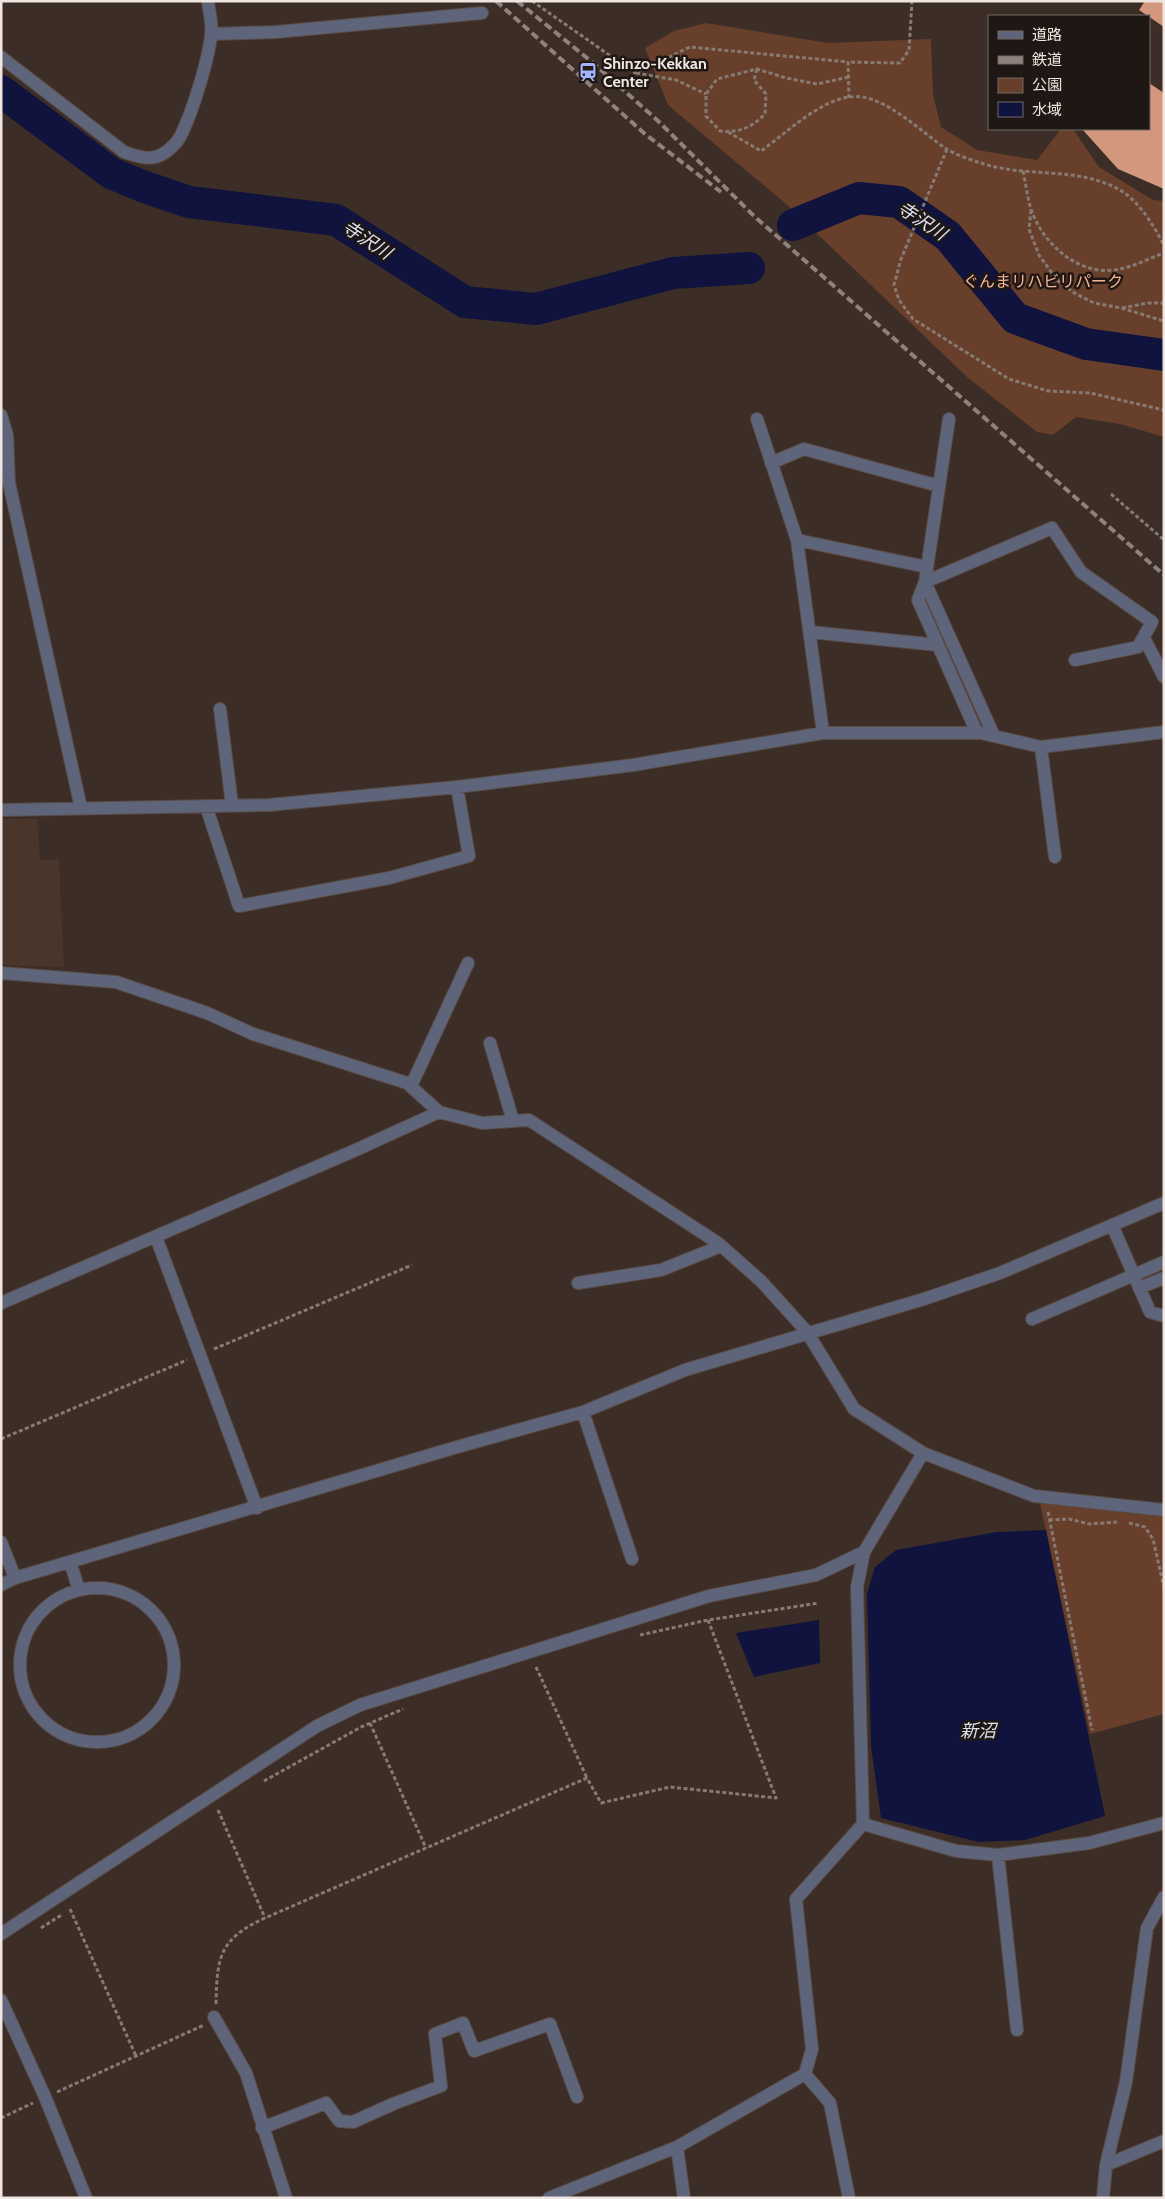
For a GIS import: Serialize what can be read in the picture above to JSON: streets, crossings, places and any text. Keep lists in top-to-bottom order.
{
  "water": ["寺沢川", "新沼"],
  "parks": ["ぐんまリハビリパーク"],
  "places": {
    "station": ["Shinzo-Kekkan Center"]
  },
  "legend": [
    "道路",
    "鉄道",
    "公園",
    "水域"
  ]
}
